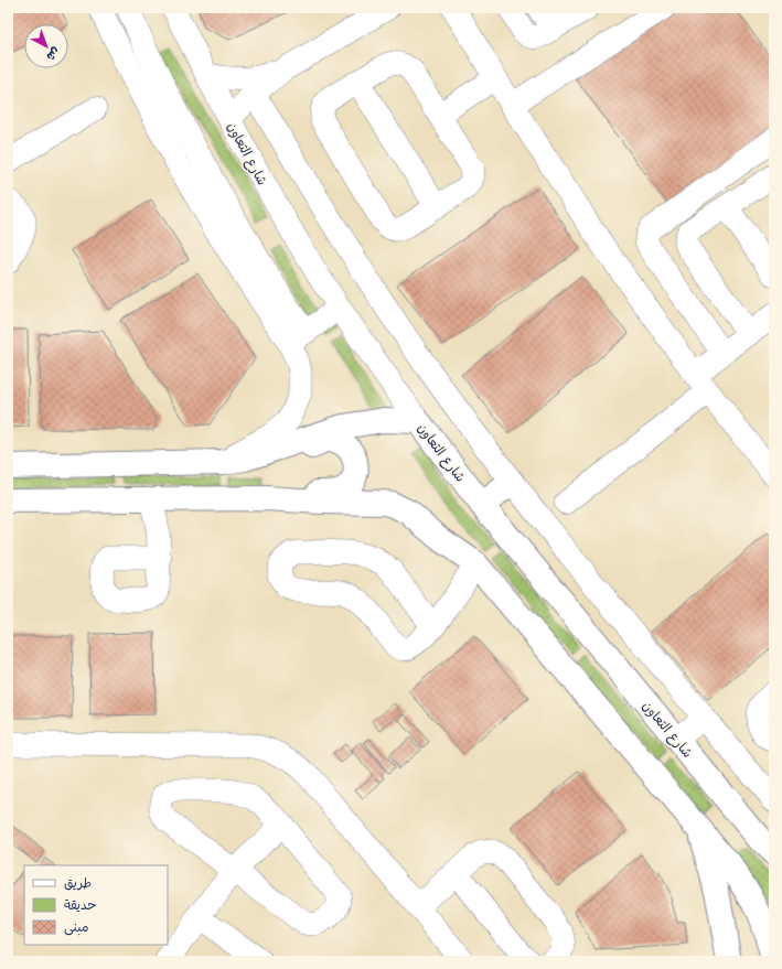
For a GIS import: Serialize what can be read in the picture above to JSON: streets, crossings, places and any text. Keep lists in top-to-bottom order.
{
  "streets": {
    "main road": ["شارع التعاون"]
  },
  "legend": ["طريق", "حديقة", "مبنى"],
  "north": "bottom right"
}
